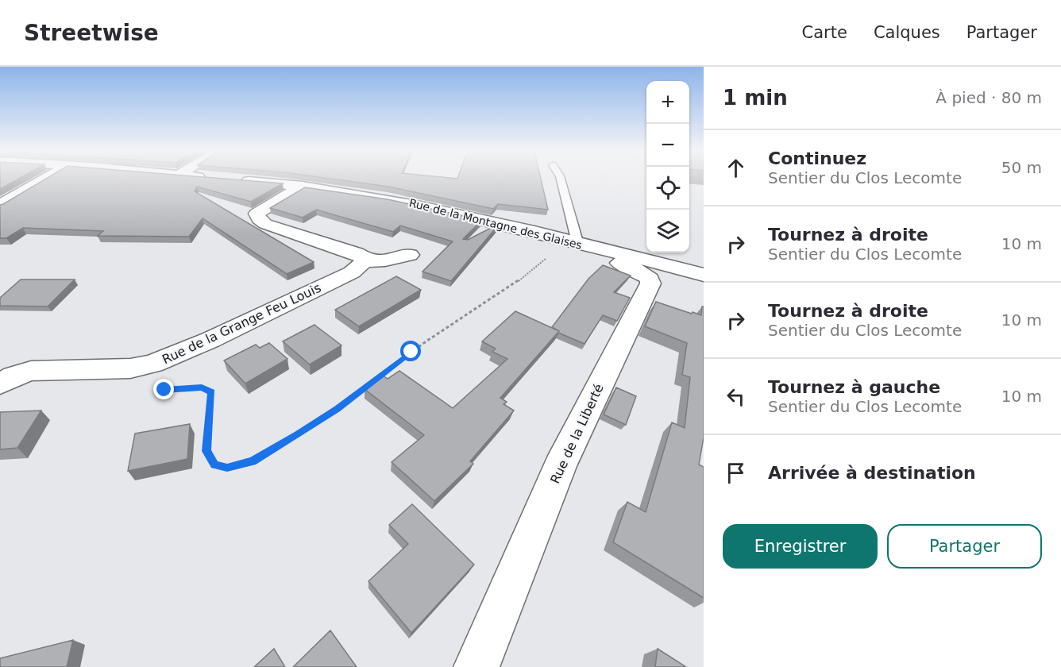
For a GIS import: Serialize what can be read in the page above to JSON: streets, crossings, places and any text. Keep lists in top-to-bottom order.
{
  "streets": {
    "street": ["Rue de la Montagne des Glaises", "Rue de la Grange Feu Louis", "Rue de la Liberté"]
  },
  "crossings": [
    ["Rue de la Montagne des Glaises", "Rue de la Liberté"]
  ],
  "page": {
    "header": "Streetwise",
    "nav": ["Carte", "Calques", "Partager"],
    "heading": ["1 min", "À pied · 80 m"],
    "map_buttons": ["+", "−"],
    "list": [
      ["Continuez", "Sentier du Clos Lecomte", "50 m"],
      ["Tournez à droite", "Sentier du Clos Lecomte", "10 m"],
      ["Tournez à droite", "Sentier du Clos Lecomte", "10 m"],
      ["Tournez à gauche", "Sentier du Clos Lecomte", "10 m"],
      "Arrivée à destination"
    ],
    "buttons": ["Enregistrer", "Partager"]
  }
}
